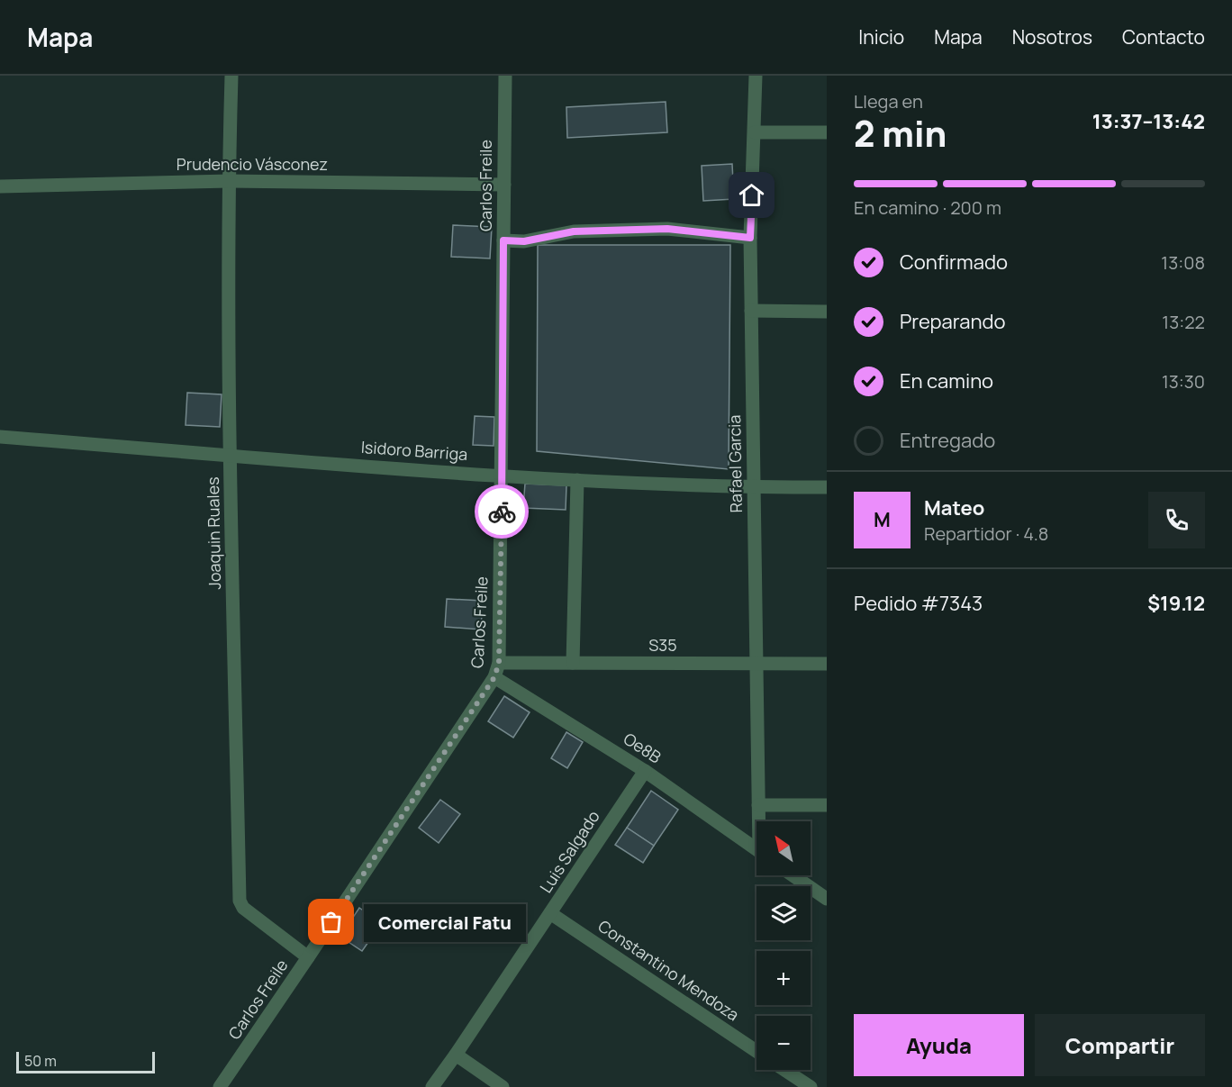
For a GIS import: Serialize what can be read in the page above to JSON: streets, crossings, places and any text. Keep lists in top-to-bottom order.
{
  "streets": {
    "street": [
      "Prudencio Vásconez",
      "Carlos Freile",
      "Isidoro Barriga",
      "Rafael Garcia",
      "Joaquin Ruales",
      "S35",
      "Oe8B",
      "Luis Salgado",
      "Constantino Mendoza"
    ]
  },
  "crossings": [
    ["Prudencio Vásconez", "Carlos Freile"],
    ["Prudencio Vásconez", "Joaquin Ruales"],
    ["Carlos Freile", "Isidoro Barriga"],
    ["Carlos Freile", "Joaquin Ruales"],
    ["Carlos Freile", "S35"],
    ["Carlos Freile", "Oe8B"],
    ["Isidoro Barriga", "Rafael Garcia"],
    ["Isidoro Barriga", "Joaquin Ruales"],
    ["Rafael Garcia", "S35"],
    ["Oe8B", "Luis Salgado"],
    ["Luis Salgado", "Constantino Mendoza"]
  ],
  "places": ["Comercial Fatu"],
  "scale_bar": "50 m",
  "north": "top left",
  "page": {
    "header": "Mapa",
    "nav": [
      "Inicio",
      "Mapa",
      "Nosotros",
      "Contacto"
    ],
    "heading": ["2 min", "Llega en", "13:37–13:42"],
    "panel": [
      "Mateo",
      "Repartidor · 4.8",
      "Pedido #7343",
      "$19.12"
    ],
    "bar": "En camino · 200 m",
    "list": [
      ["Confirmado", "13:08"],
      ["Preparando", "13:22"],
      ["En camino", "13:30"],
      "Entregado"
    ],
    "round": "M",
    "map_buttons": ["+", "−"],
    "bubble": "Comercial Fatu",
    "buttons": ["Ayuda", "Compartir"],
    "scale": "50 m"
  }
}
